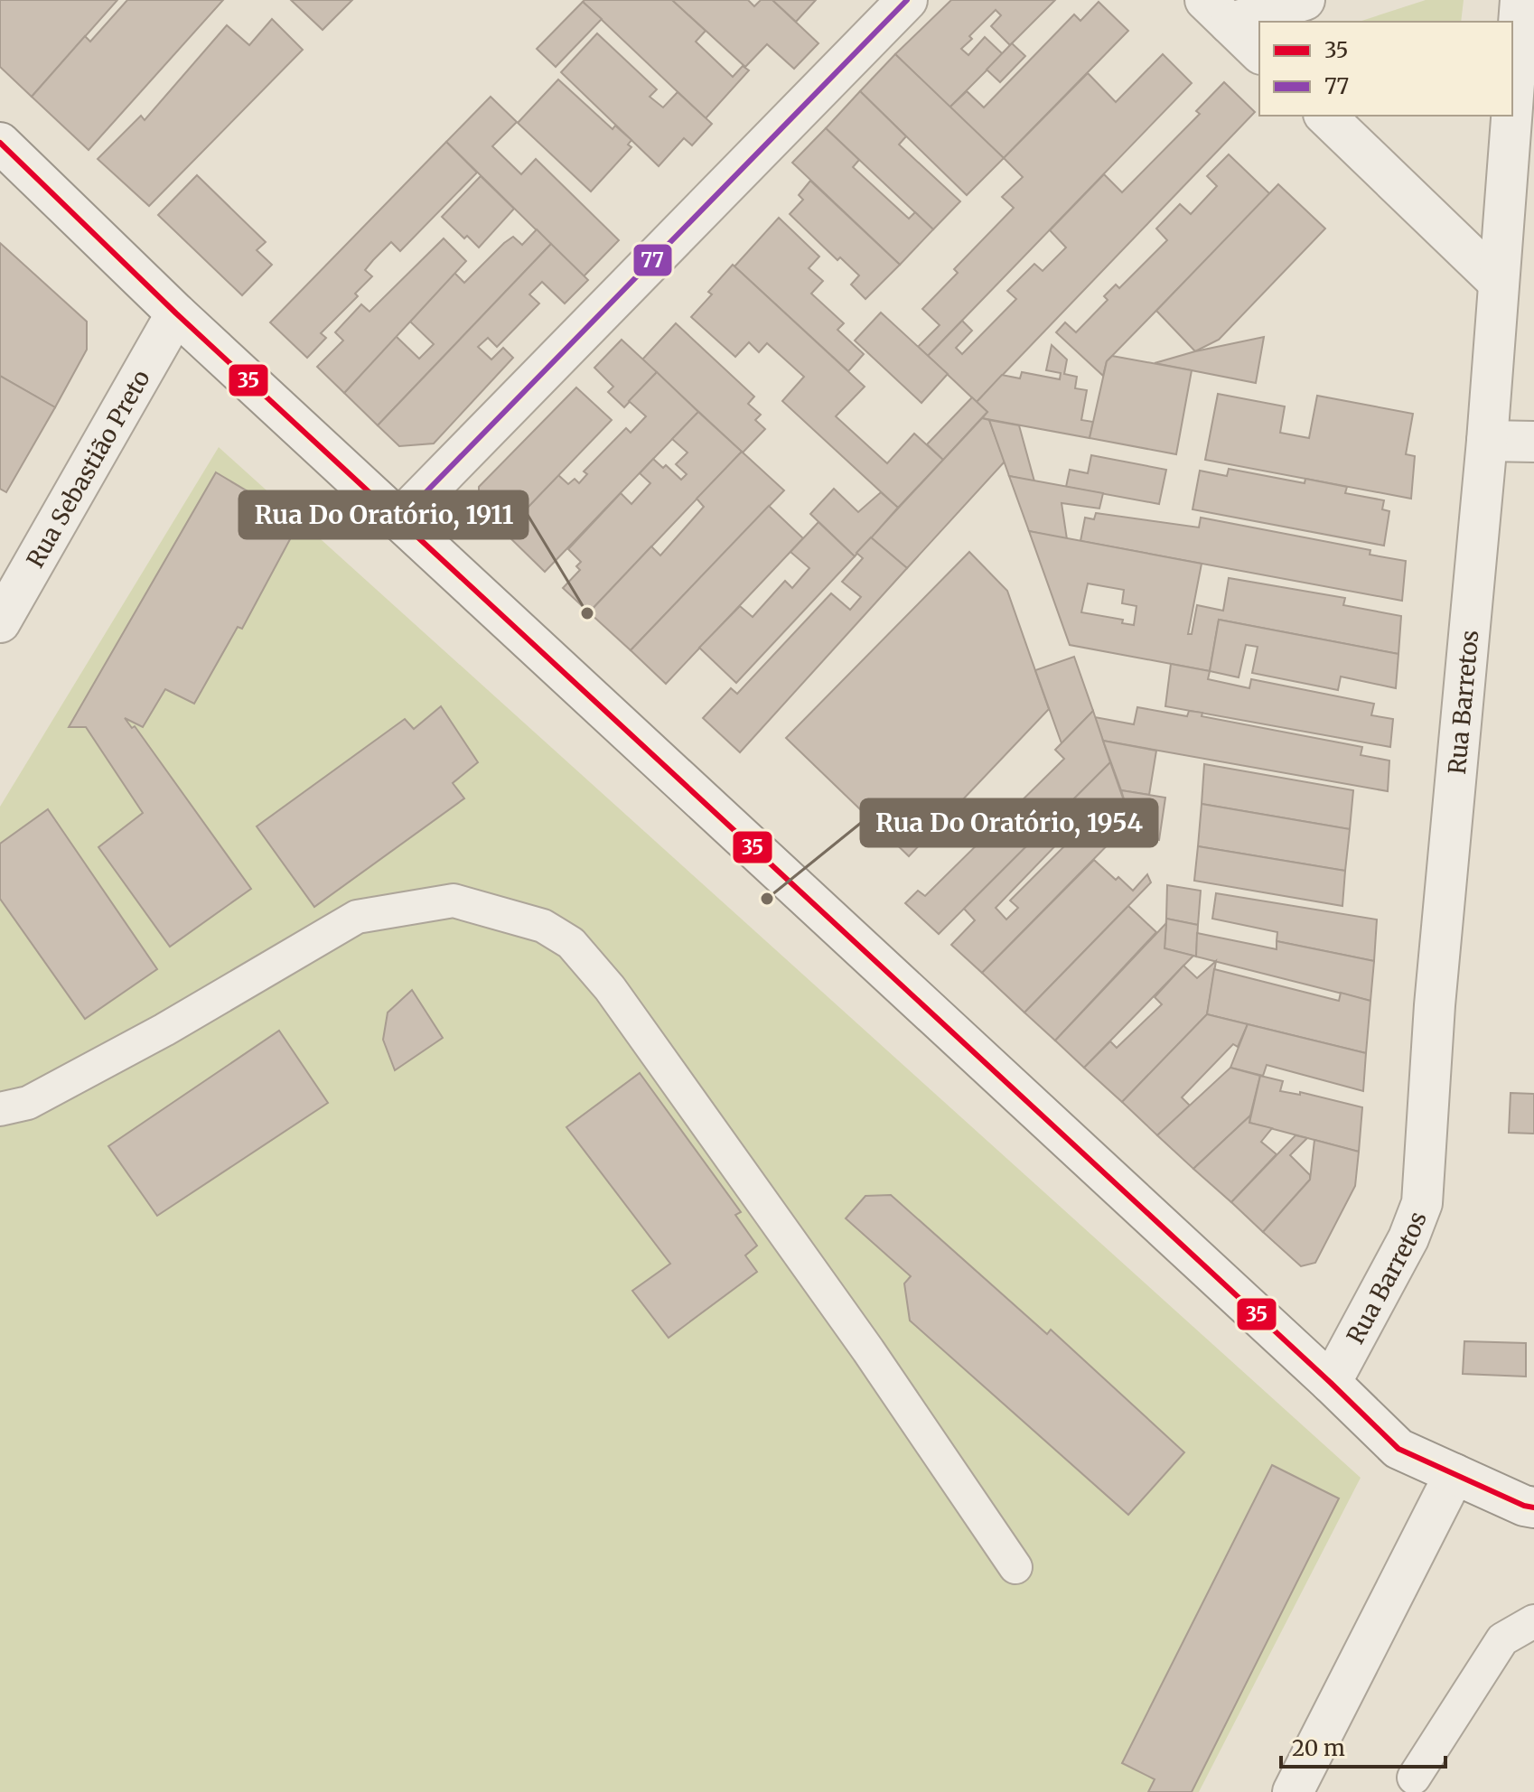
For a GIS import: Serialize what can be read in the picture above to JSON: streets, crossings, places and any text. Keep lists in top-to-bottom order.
{
  "streets": {
    "street": ["Rua Sebastião Preto", "Rua Barretos"]
  },
  "places": ["Rua Do Oratório, 1911", "Rua Do Oratório, 1954"],
  "lines": ["transit line 77", "transit line 35"],
  "legend": ["35", "77"],
  "scale_bar": "20 m"
}
